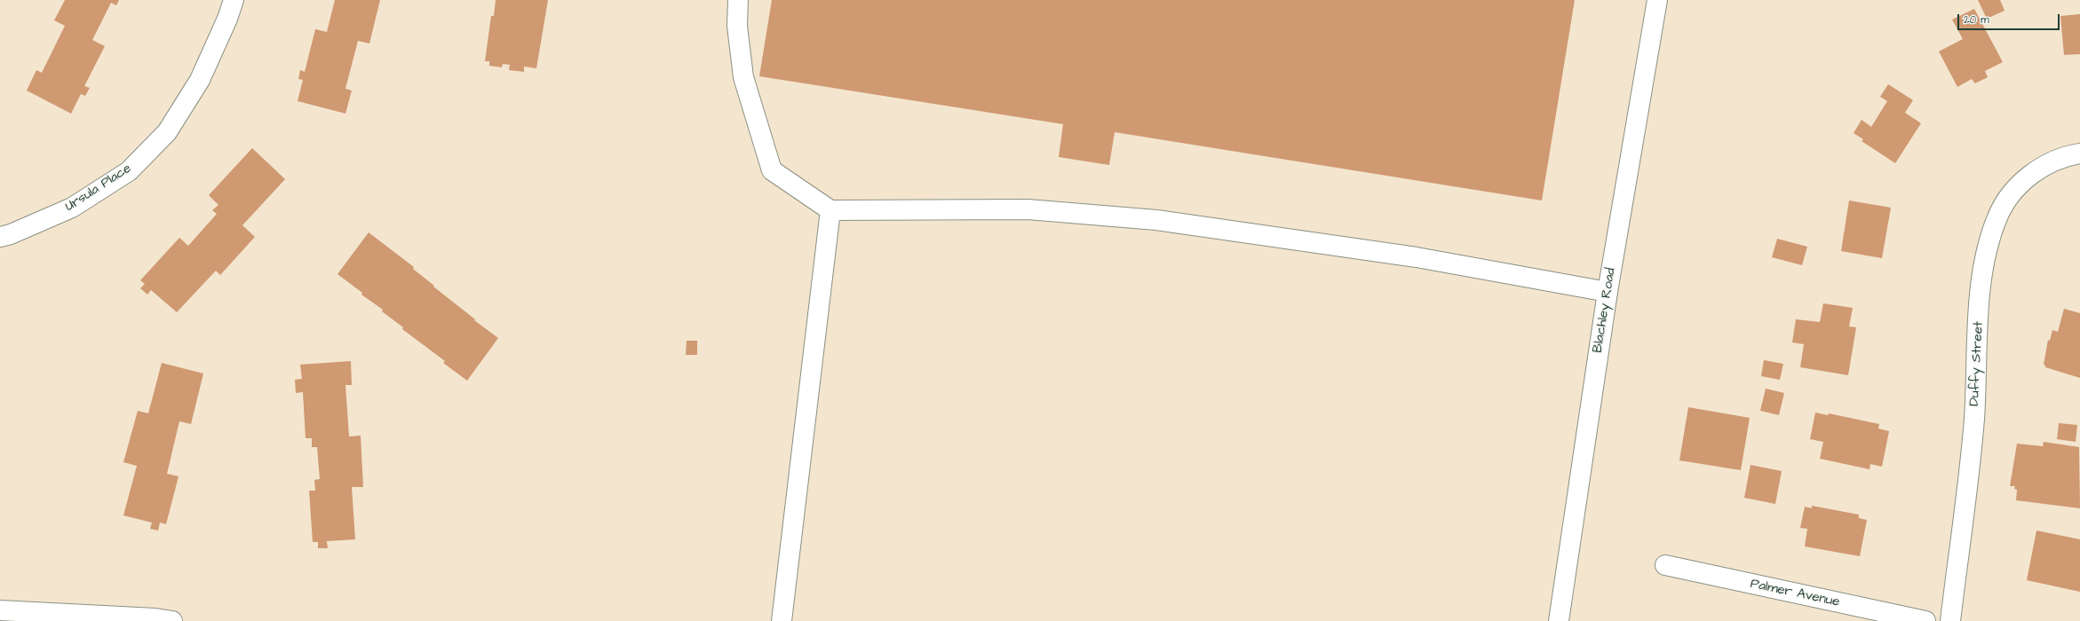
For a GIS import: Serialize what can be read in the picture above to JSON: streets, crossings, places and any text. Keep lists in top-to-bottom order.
{
  "streets": {
    "street": [
      "Ursula Place",
      "Blachley Road",
      "Duffy Street",
      "Palmer Avenue"
    ]
  },
  "scale_bar": "20 m"
}
